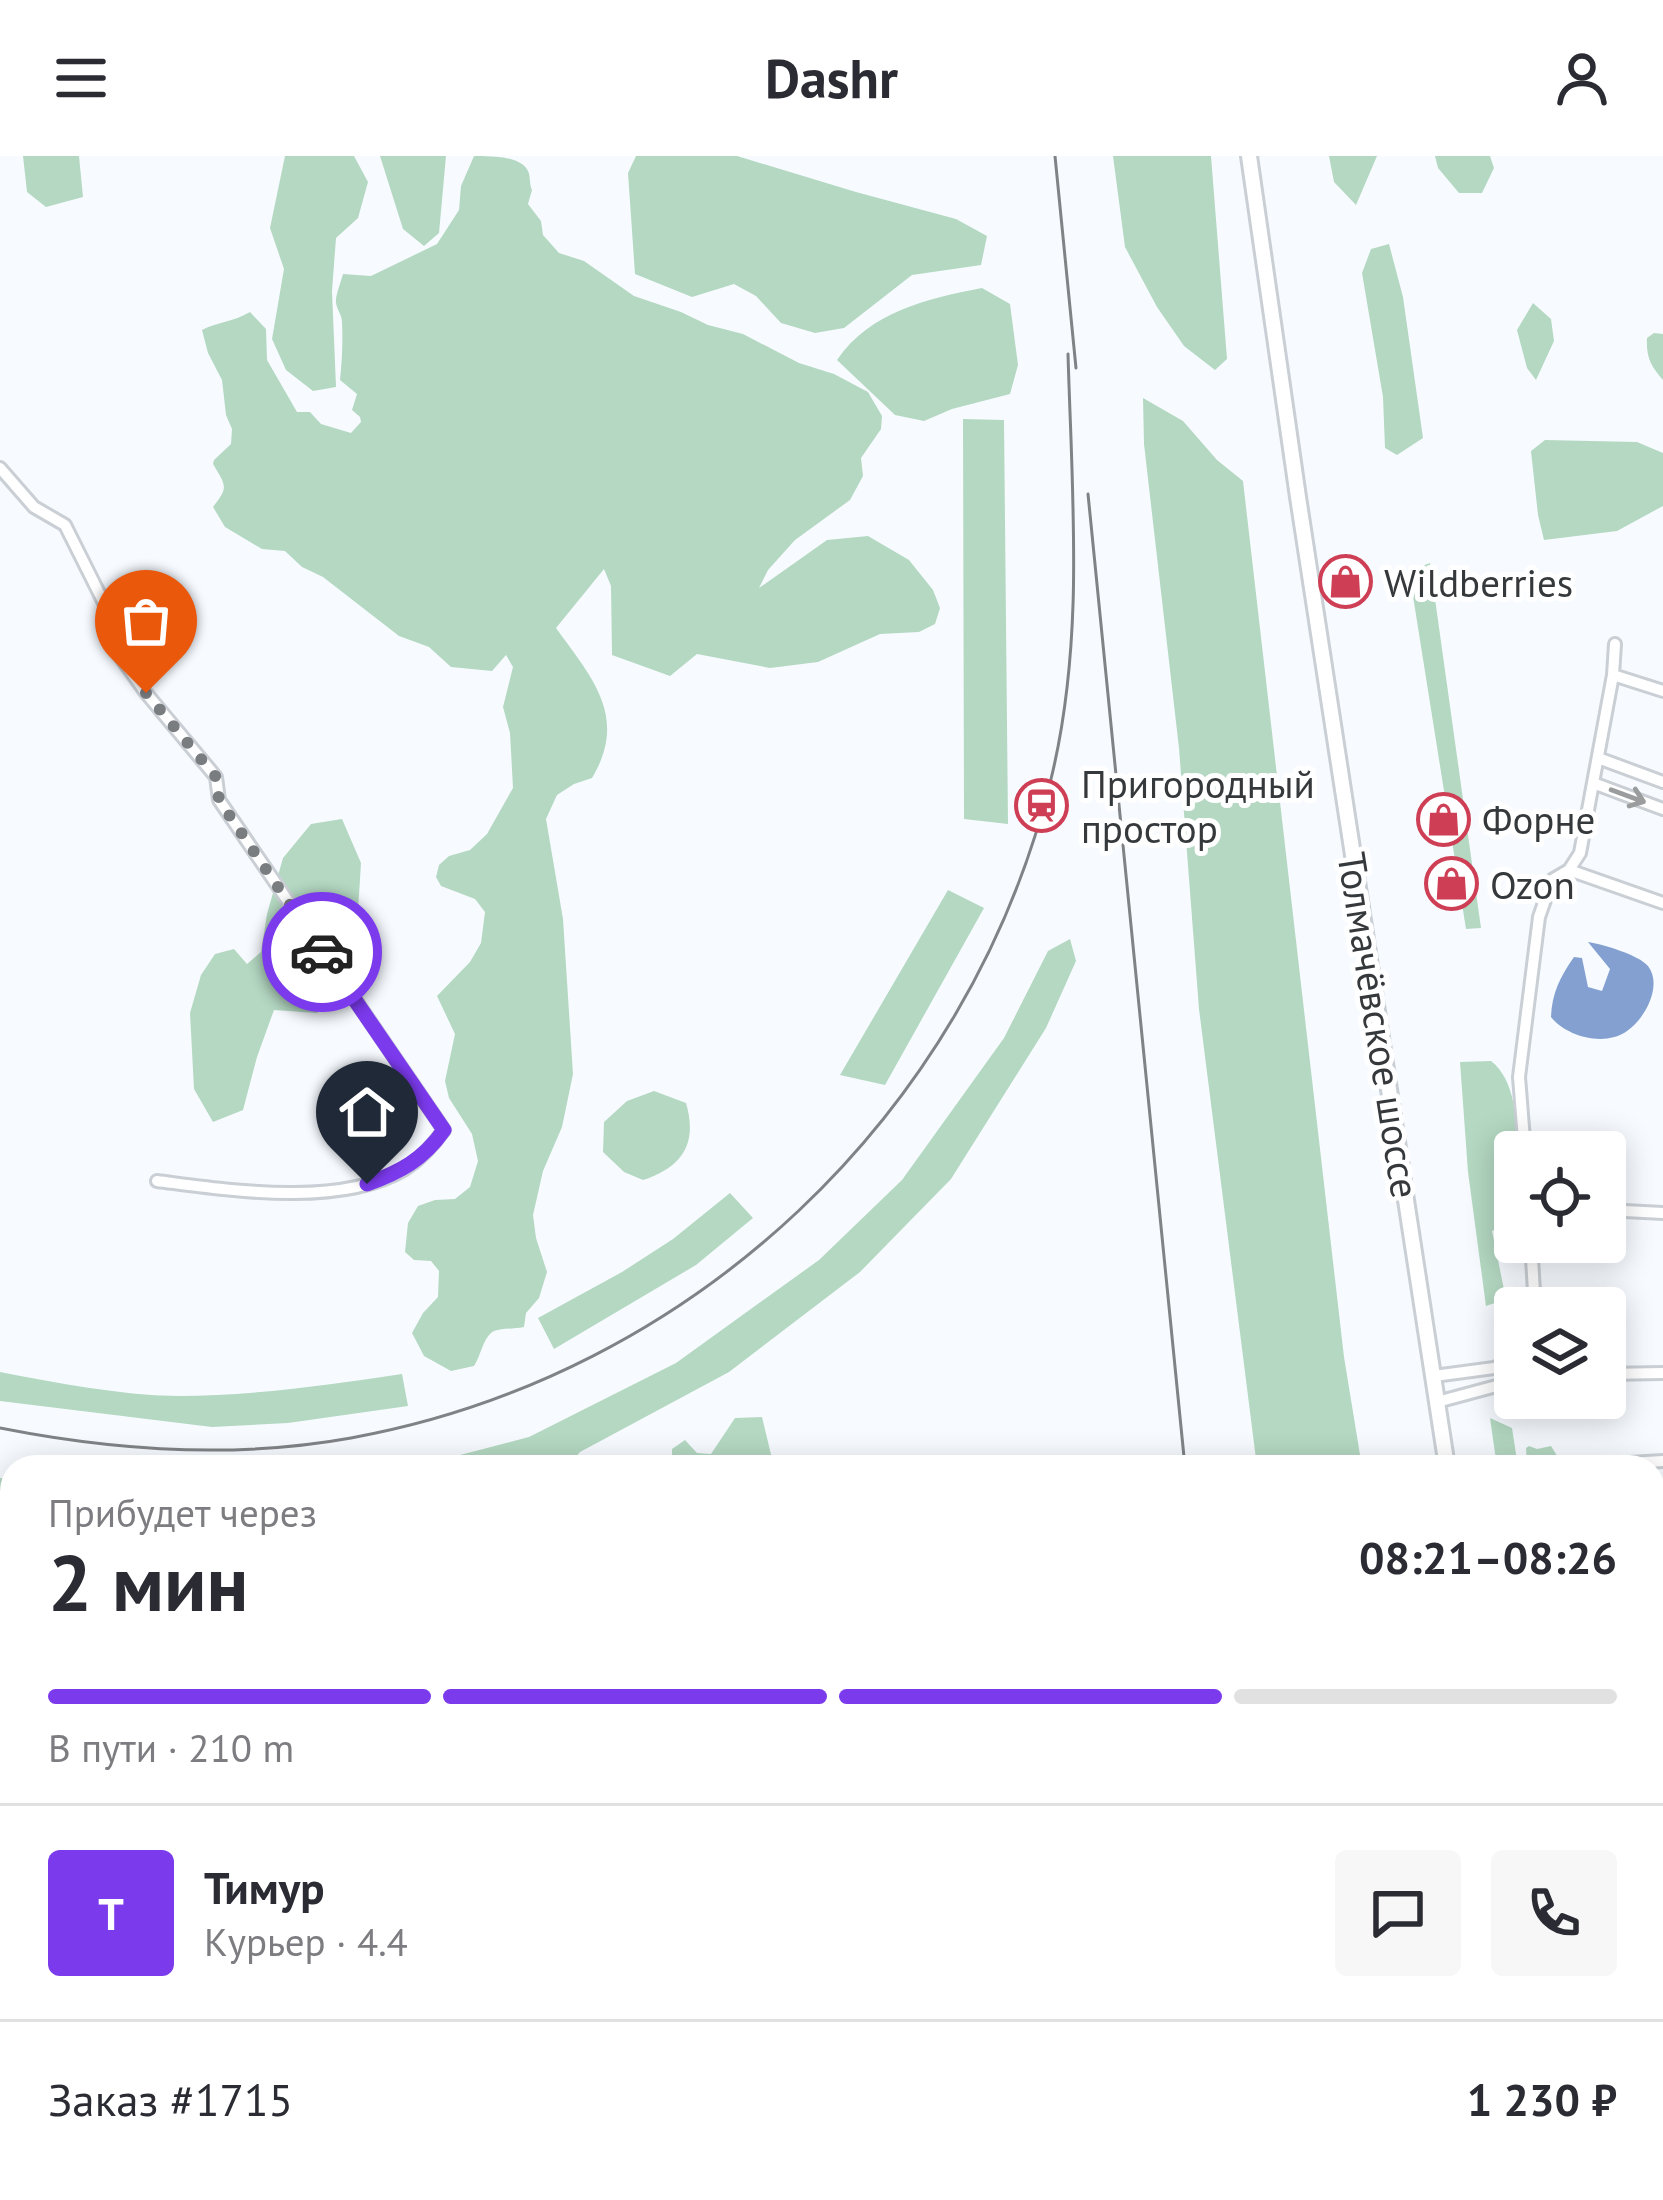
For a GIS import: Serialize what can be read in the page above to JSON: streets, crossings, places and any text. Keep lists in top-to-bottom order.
{
  "streets": {
    "main road": ["Толмачёвское шоссе"]
  },
  "places": {
    "shop": ["Wildberries", "Форне", "Ozon"],
    "station": ["Пригородный простор"]
  },
  "page": {
    "header": "Dashr",
    "heading": ["2 мин", "Прибудет через", "08:21–08:26"],
    "panel": [
      "Тимур",
      "Курьер · 4.4",
      "Заказ #1715",
      "1 230 ₽"
    ],
    "bar": "В пути · 210 m",
    "round": "Т"
  }
}
